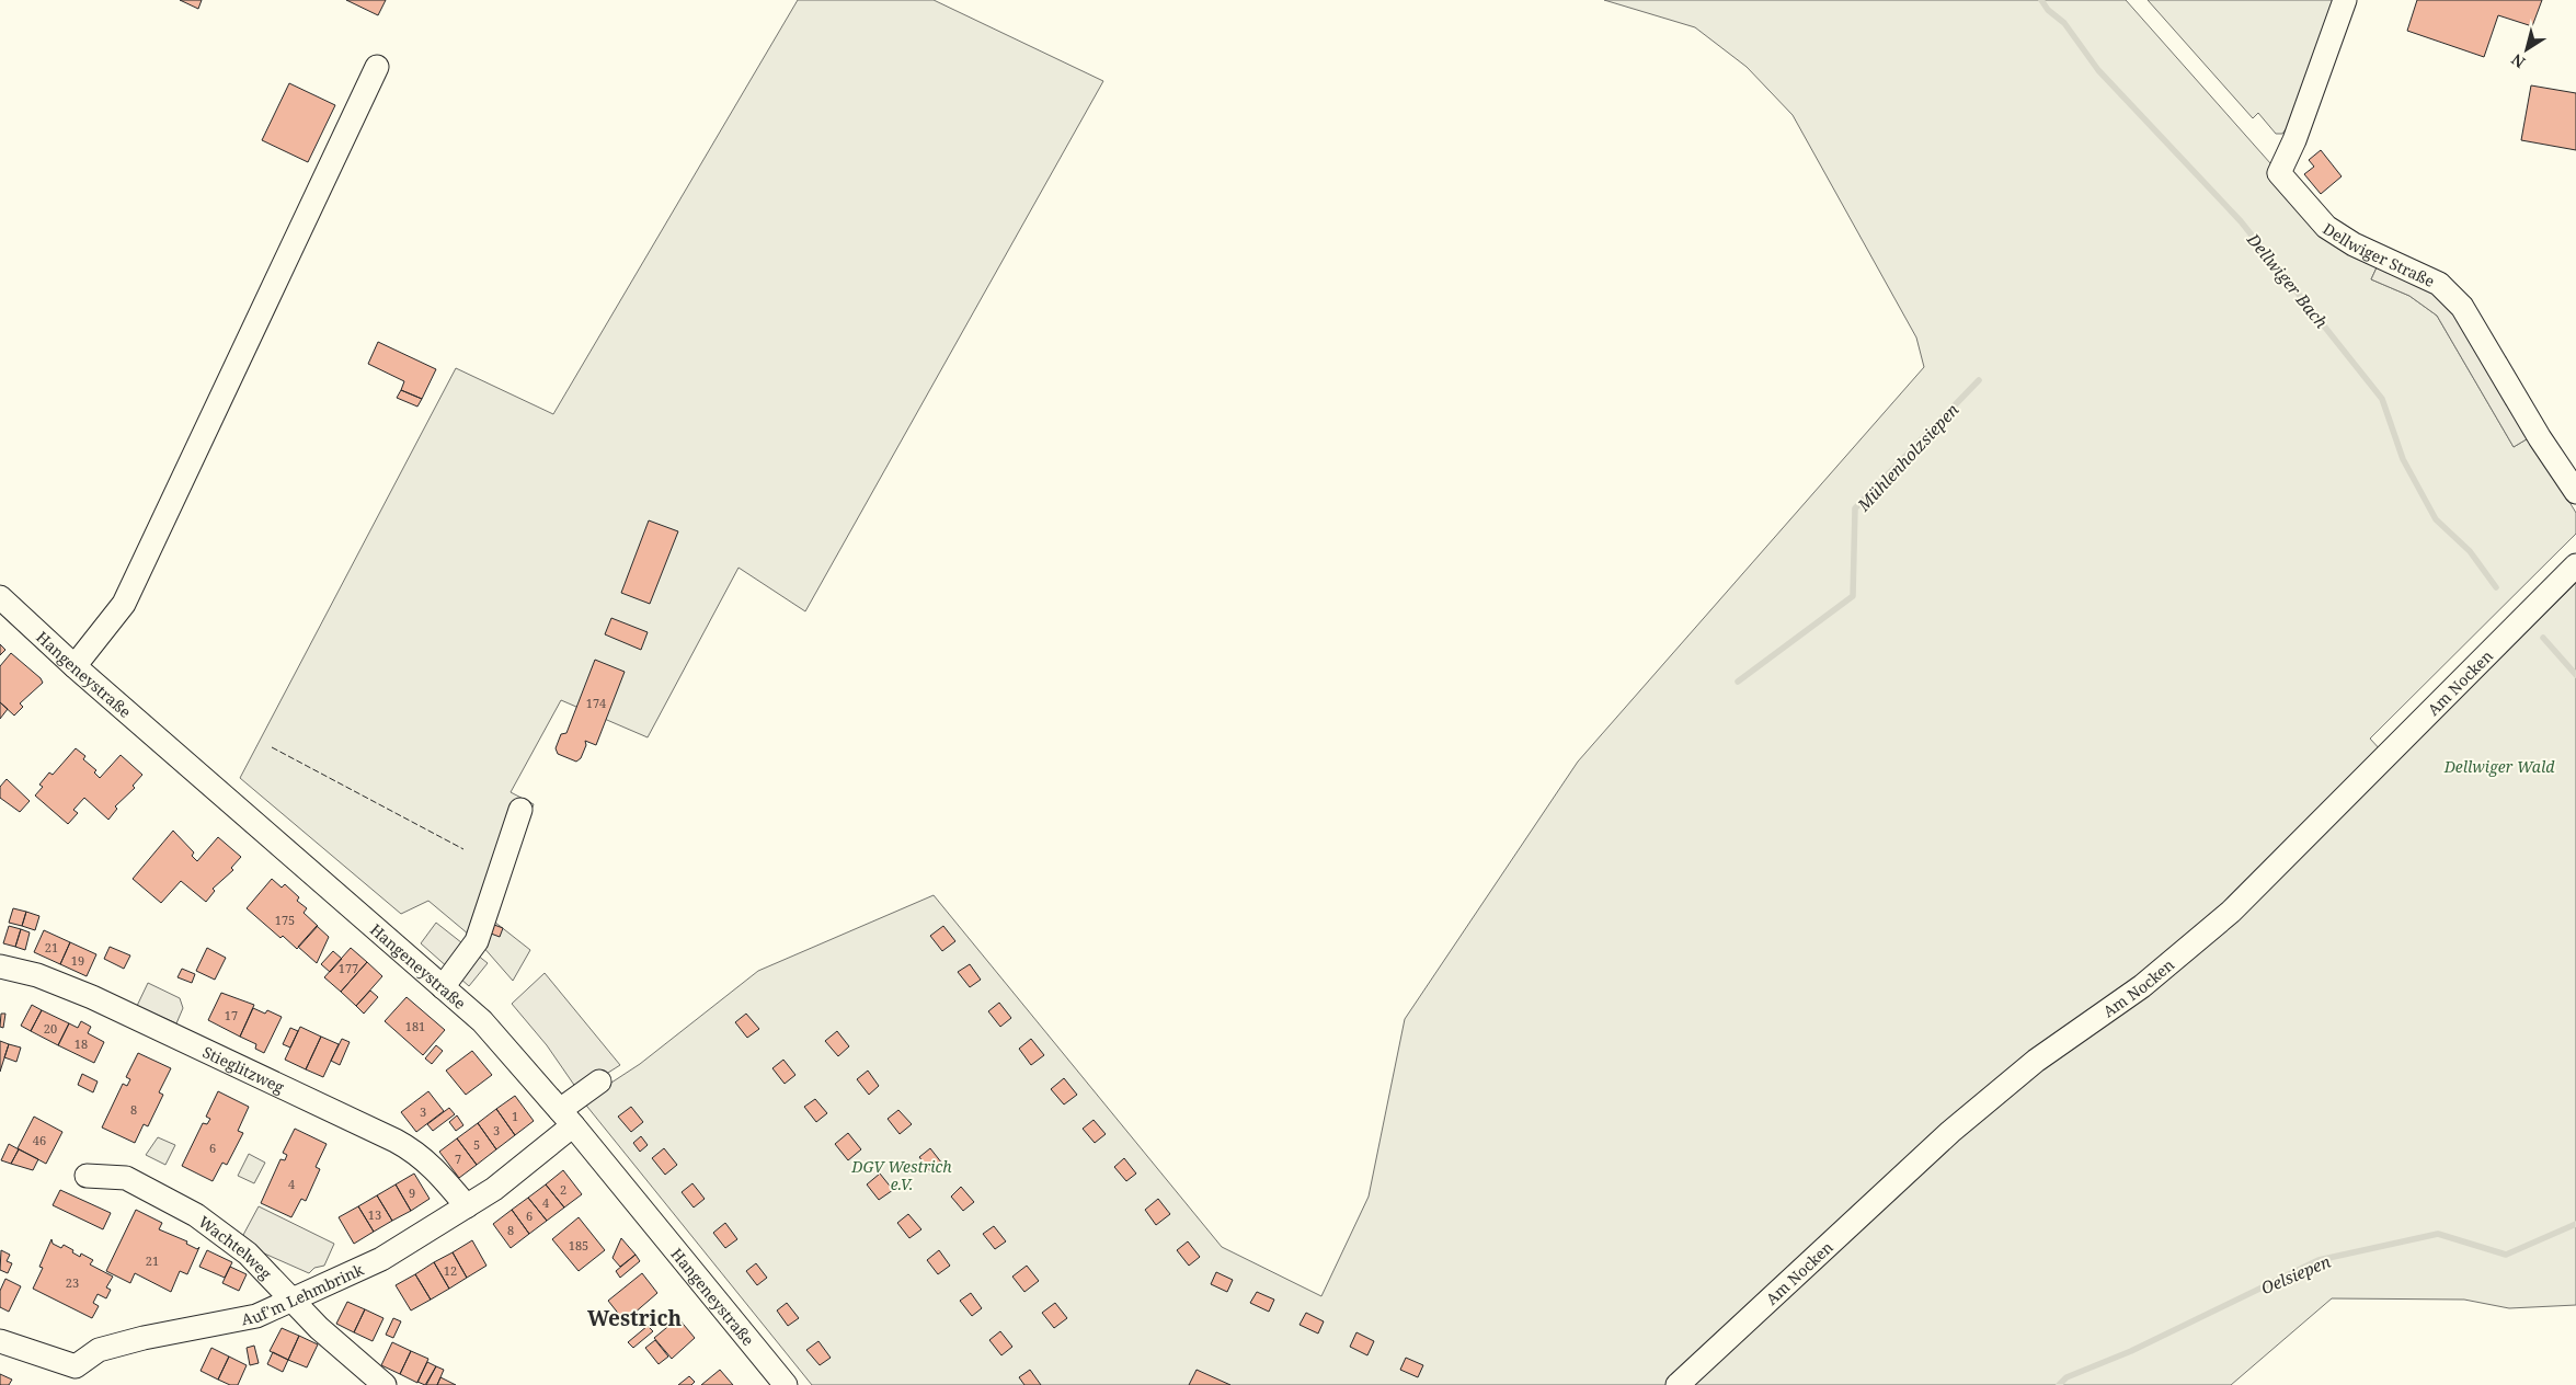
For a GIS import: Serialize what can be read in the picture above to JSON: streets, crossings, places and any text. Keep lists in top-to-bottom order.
{
  "streets": {
    "street": [
      "Dellwiger Straße",
      "Hangeneystraße",
      "Am Nocken",
      "Stieglitzweg",
      "Wachtelweg",
      "Auf'm Lehmbrink"
    ]
  },
  "crossings": [
    ["Hangeneystraße", "Auf'm Lehmbrink"],
    ["Stieglitzweg", "Auf'm Lehmbrink"],
    ["Wachtelweg", "Auf'm Lehmbrink"]
  ],
  "districts": ["Westrich"],
  "water": ["Dellwiger Bach", "Mühlenholzsiepen", "Oelsiepen"],
  "parks": ["Dellwiger Wald", "DGV Westrich e.V."],
  "house_numbers": [
    "174",
    "175",
    "21",
    "19",
    "177",
    "17",
    "181",
    "20",
    "18",
    "8",
    "3",
    "1",
    "3",
    "46",
    "5",
    "6",
    "7",
    "4",
    "2",
    "9",
    "4",
    "13",
    "6",
    "8",
    "185",
    "21",
    "12",
    "23"
  ],
  "north": "bottom left"
}
